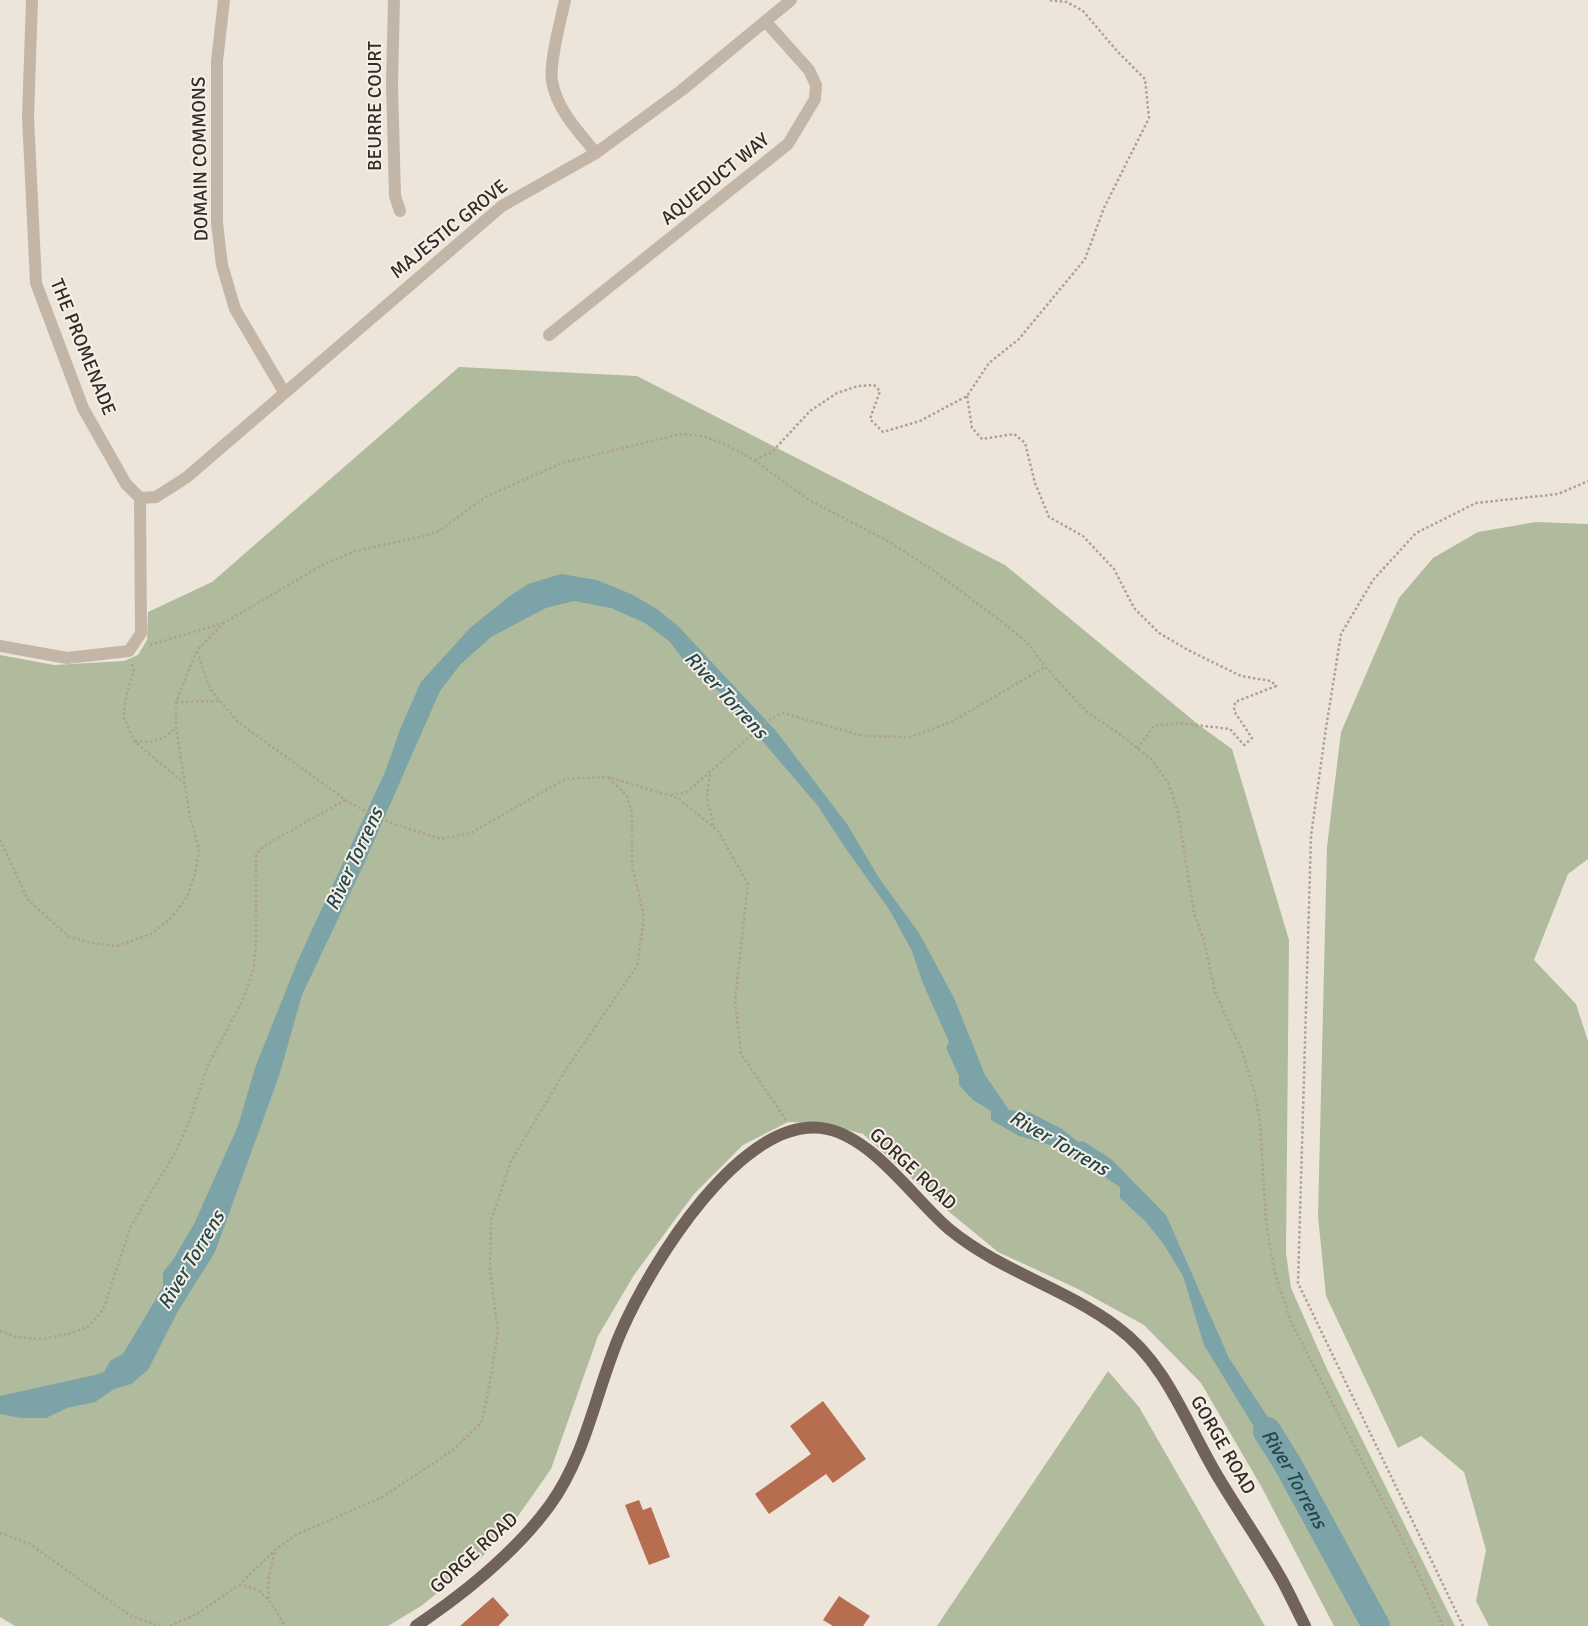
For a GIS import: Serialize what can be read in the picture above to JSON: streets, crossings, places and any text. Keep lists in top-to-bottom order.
{
  "streets": {
    "main road": ["GORGE ROAD"],
    "street": [
      "BEURRE COURT",
      "DOMAIN COMMONS",
      "AQUEDUCT WAY",
      "MAJESTIC GROVE",
      "THE PROMENADE"
    ]
  },
  "crossings": [
    ["DOMAIN COMMONS", "MAJESTIC GROVE"],
    ["AQUEDUCT WAY", "MAJESTIC GROVE"],
    ["MAJESTIC GROVE", "THE PROMENADE"]
  ],
  "water": ["River Torrens"]
}
